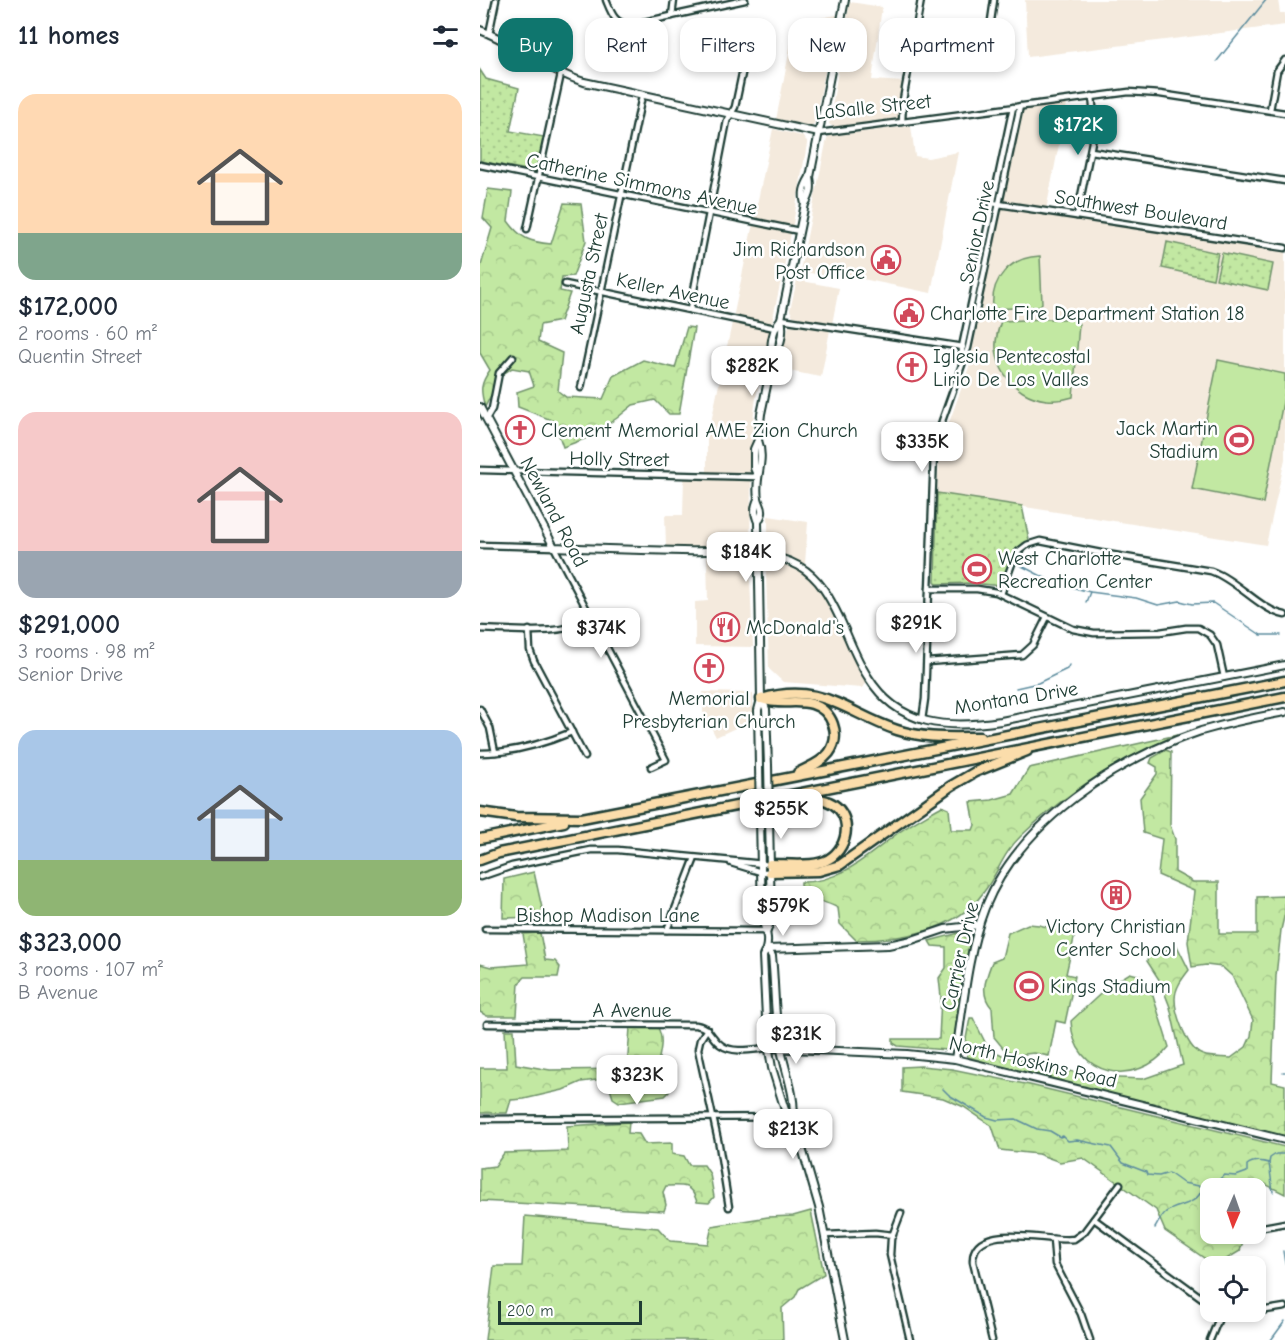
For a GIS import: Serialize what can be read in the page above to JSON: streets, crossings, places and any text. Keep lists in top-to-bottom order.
{
  "streets": {
    "street": [
      "LaSalle Street",
      "Catherine Simmons Avenue",
      "Southwest Boulevard",
      "Senior Drive",
      "Augusta Street",
      "Keller Avenue",
      "Holly Street",
      "Newland Road",
      "Montana Drive",
      "Bishop Madison Lane",
      "Carrier Drive",
      "A Avenue",
      "North Hoskins Road"
    ]
  },
  "crossings": [
    ["LaSalle Street", "Senior Drive"],
    ["LaSalle Street", "Augusta Street"],
    ["Catherine Simmons Avenue", "Augusta Street"],
    ["Southwest Boulevard", "Senior Drive"],
    ["Senior Drive", "Montana Drive"],
    ["Augusta Street", "Keller Avenue"],
    ["Holly Street", "Newland Road"],
    ["Newland Road", "Montana Drive"],
    ["Carrier Drive", "North Hoskins Road"]
  ],
  "places": {
    "public building": ["Jim Richardson Post Office", "Charlotte Fire Department Station 18"],
    "church": ["Iglesia Pentecostal Lirio De Los Valles", "Clement Memorial AME Zion Church", "Memorial Presbyterian Church"],
    "sports": ["Jack Martin Stadium", "West Charlotte Recreation Center", "Kings Stadium"],
    "restaurant": ["McDonald's"],
    "building": ["Victory Christian Center School"]
  },
  "scale_bar": "200 m",
  "north": "bottom",
  "page": {
    "heading": "11 homes",
    "chip": [
      "Buy",
      "Rent",
      "Filters",
      "New",
      "Apartment"
    ],
    "list": [
      {
        "name": "$172,000",
        "note": "2 rooms · 60 m² · Quentin Street"
      },
      {
        "name": "$291,000",
        "note": "3 rooms · 98 m² · Senior Drive"
      },
      {
        "name": "$323,000",
        "note": "3 rooms · 107 m² · B Avenue"
      }
    ],
    "price": [
      "$172K",
      "$282K",
      "$335K",
      "$184K",
      "$291K",
      "$374K",
      "$255K",
      "$579K",
      "$231K",
      "$323K",
      "$213K"
    ],
    "scale": "200 m"
  }
}
